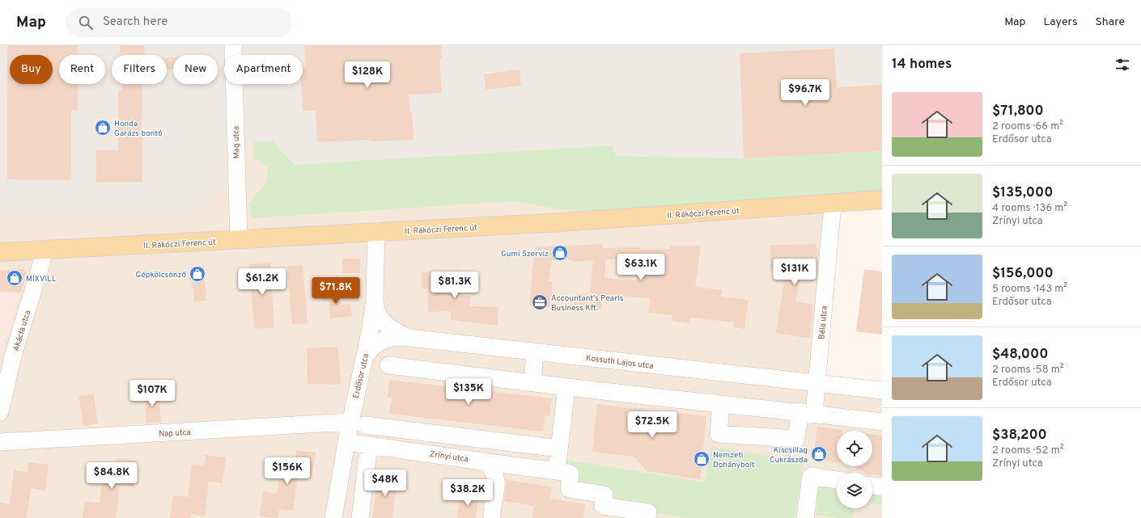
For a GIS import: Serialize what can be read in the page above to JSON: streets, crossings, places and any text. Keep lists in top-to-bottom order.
{
  "streets": {
    "main road": ["II. Rákóczi Ferenc út"],
    "street": [
      "Mag utca",
      "Béla utca",
      "Akácfa utca",
      "Kossuth Lajos utca",
      "Erdősor utca",
      "Nap utca",
      "Zrínyi utca"
    ]
  },
  "crossings": [
    ["Mag utca", "II. Rákóczi Ferenc út"],
    ["II. Rákóczi Ferenc út", "Béla utca"],
    ["II. Rákóczi Ferenc út", "Akácfa utca"],
    ["II. Rákóczi Ferenc út", "Erdősor utca"],
    ["Béla utca", "Kossuth Lajos utca"],
    ["Kossuth Lajos utca", "Erdősor utca"],
    ["Erdősor utca", "Nap utca"],
    ["Erdősor utca", "Zrínyi utca"]
  ],
  "places": {
    "shop": [
      "Honda Garázs bontó",
      "Gumi Szerviz",
      "Gépkölcsönző",
      "MIXVILL",
      "Kiscsillag Cukrászda",
      "Nemzeti Dohánybolt"
    ],
    "office": ["Accountant's Pearls Business Kft."]
  },
  "page": {
    "header": "Map",
    "search": "Search here",
    "nav": ["Map", "Layers", "Share"],
    "heading": "14 homes",
    "chip": [
      "Buy",
      "Rent",
      "Filters",
      "New",
      "Apartment"
    ],
    "price": [
      "$128K",
      "$96.7K",
      "$63.1K",
      "$131K",
      "$61.2K",
      "$81.3K",
      "$71.8K",
      "$135K",
      "$107K",
      "$72.5K",
      "$156K",
      "$84.8K",
      "$48K",
      "$38.2K"
    ],
    "list": [
      {
        "name": "$71,800",
        "note": "2 rooms · 66 m² · Erdősor utca"
      },
      {
        "name": "$135,000",
        "note": "4 rooms · 136 m² · Zrínyi utca"
      },
      {
        "name": "$156,000",
        "note": "5 rooms · 143 m² · Erdősor utca"
      },
      {
        "name": "$48,000",
        "note": "2 rooms · 58 m² · Erdősor utca"
      },
      {
        "name": "$38,200",
        "note": "2 rooms · 52 m² · Zrínyi utca"
      }
    ]
  }
}
